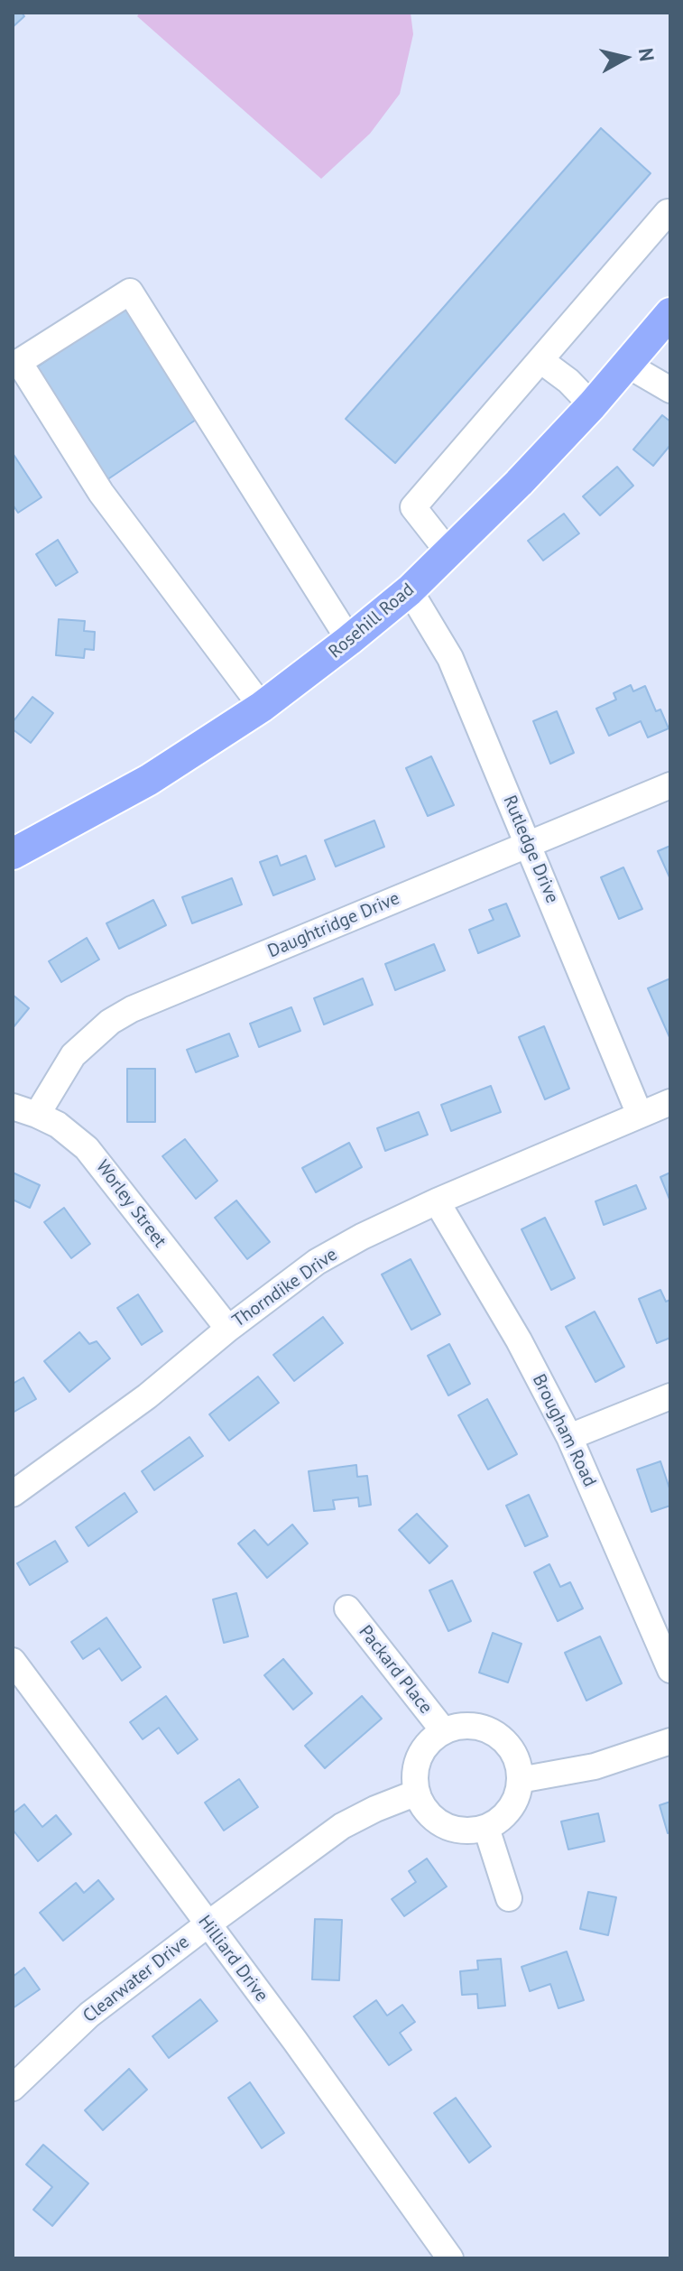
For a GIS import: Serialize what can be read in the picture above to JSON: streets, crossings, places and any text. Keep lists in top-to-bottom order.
{
  "streets": {
    "main road": ["Rosehill Road"],
    "street": [
      "Rutledge Drive",
      "Daughtridge Drive",
      "Worley Street",
      "Thorndike Drive",
      "Brougham Road",
      "Packard Place",
      "Hilliard Drive",
      "Clearwater Drive"
    ]
  },
  "crossings": [
    ["Rosehill Road", "Rutledge Drive"],
    ["Rutledge Drive", "Daughtridge Drive"],
    ["Rutledge Drive", "Thorndike Drive"],
    ["Daughtridge Drive", "Worley Street"],
    ["Worley Street", "Thorndike Drive"],
    ["Thorndike Drive", "Brougham Road"],
    ["Packard Place", "Clearwater Drive"],
    ["Hilliard Drive", "Clearwater Drive"]
  ],
  "north": "right"
}
